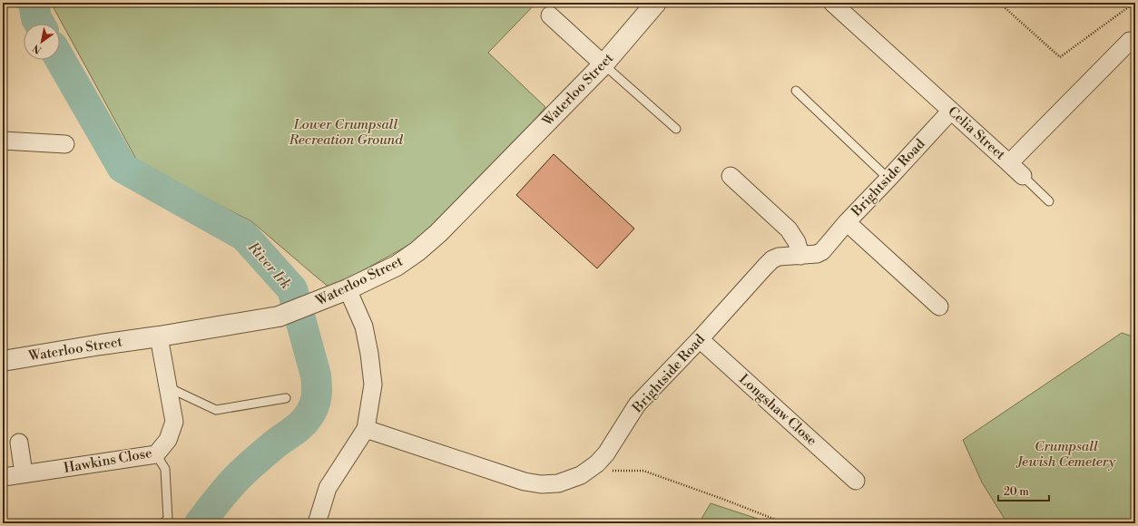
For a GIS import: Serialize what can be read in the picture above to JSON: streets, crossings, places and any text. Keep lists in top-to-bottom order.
{
  "streets": {
    "street": [
      "Waterloo Street",
      "Celia Street",
      "Brightside Road",
      "Longshaw Close",
      "Hawkins Close"
    ]
  },
  "crossings": [
    ["Waterloo Street", "Hawkins Close"],
    ["Celia Street", "Brightside Road"],
    ["Brightside Road", "Longshaw Close"]
  ],
  "water": ["River Irk"],
  "parks": ["Lower Crumpsall Recreation Ground", "Crumpsall Jewish Cemetery"],
  "scale_bar": "20 m",
  "north": "bottom left"
}
